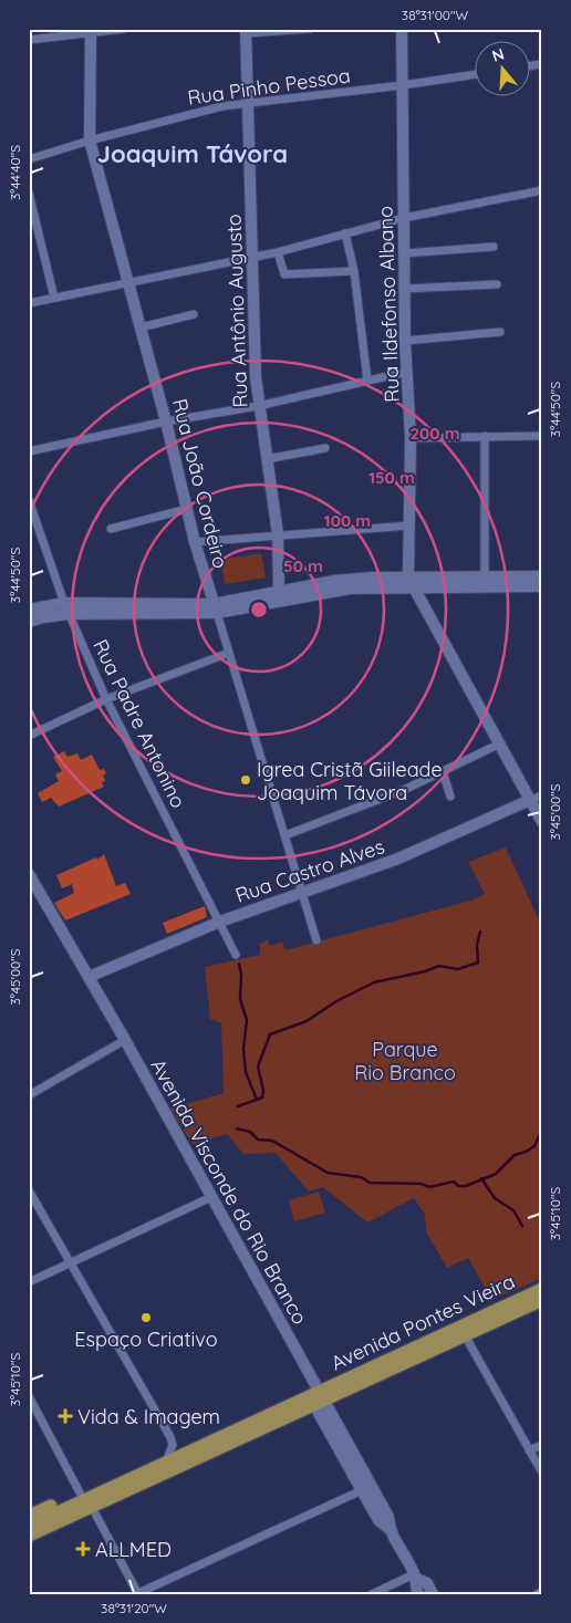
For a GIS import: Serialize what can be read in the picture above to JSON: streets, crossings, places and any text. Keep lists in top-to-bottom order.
{
  "streets": {
    "main road": ["Avenida Pontes Vieira"],
    "street": [
      "Rua Pinho Pessoa",
      "Rua Ildefonso Albano",
      "Rua Antônio Augusto",
      "Rua João Cordeiro",
      "Rua Padre Antonino",
      "Rua Castro Alves",
      "Avenida Visconde do Rio Branco"
    ]
  },
  "crossings": [
    ["Rua Pinho Pessoa", "Rua Ildefonso Albano"],
    ["Rua Pinho Pessoa", "Rua Antônio Augusto"],
    ["Rua Pinho Pessoa", "Rua João Cordeiro"],
    ["Rua João Cordeiro", "Rua Castro Alves"],
    ["Rua Padre Antonino", "Rua Castro Alves"],
    ["Rua Castro Alves", "Avenida Visconde do Rio Branco"],
    ["Avenida Visconde do Rio Branco", "Avenida Pontes Vieira"]
  ],
  "districts": ["Joaquim Távora"],
  "parks": ["Parque Rio Branco"],
  "places": {
    "other": ["Igrea Cristã Giileade Joaquim Távora", "Espaço Criativo"],
    "health": ["Vida & Imagem", "ALLMED"]
  },
  "north": "top",
  "coordinates": [
    "38°31'00\"W",
    "3°44'40\"S",
    "3°44'50\"S",
    "3°45'00\"S",
    "3°45'10\"S",
    "38°31'20\"W"
  ],
  "rings": [
    "200 m",
    "150 m",
    "100 m",
    "50 m"
  ]
}
